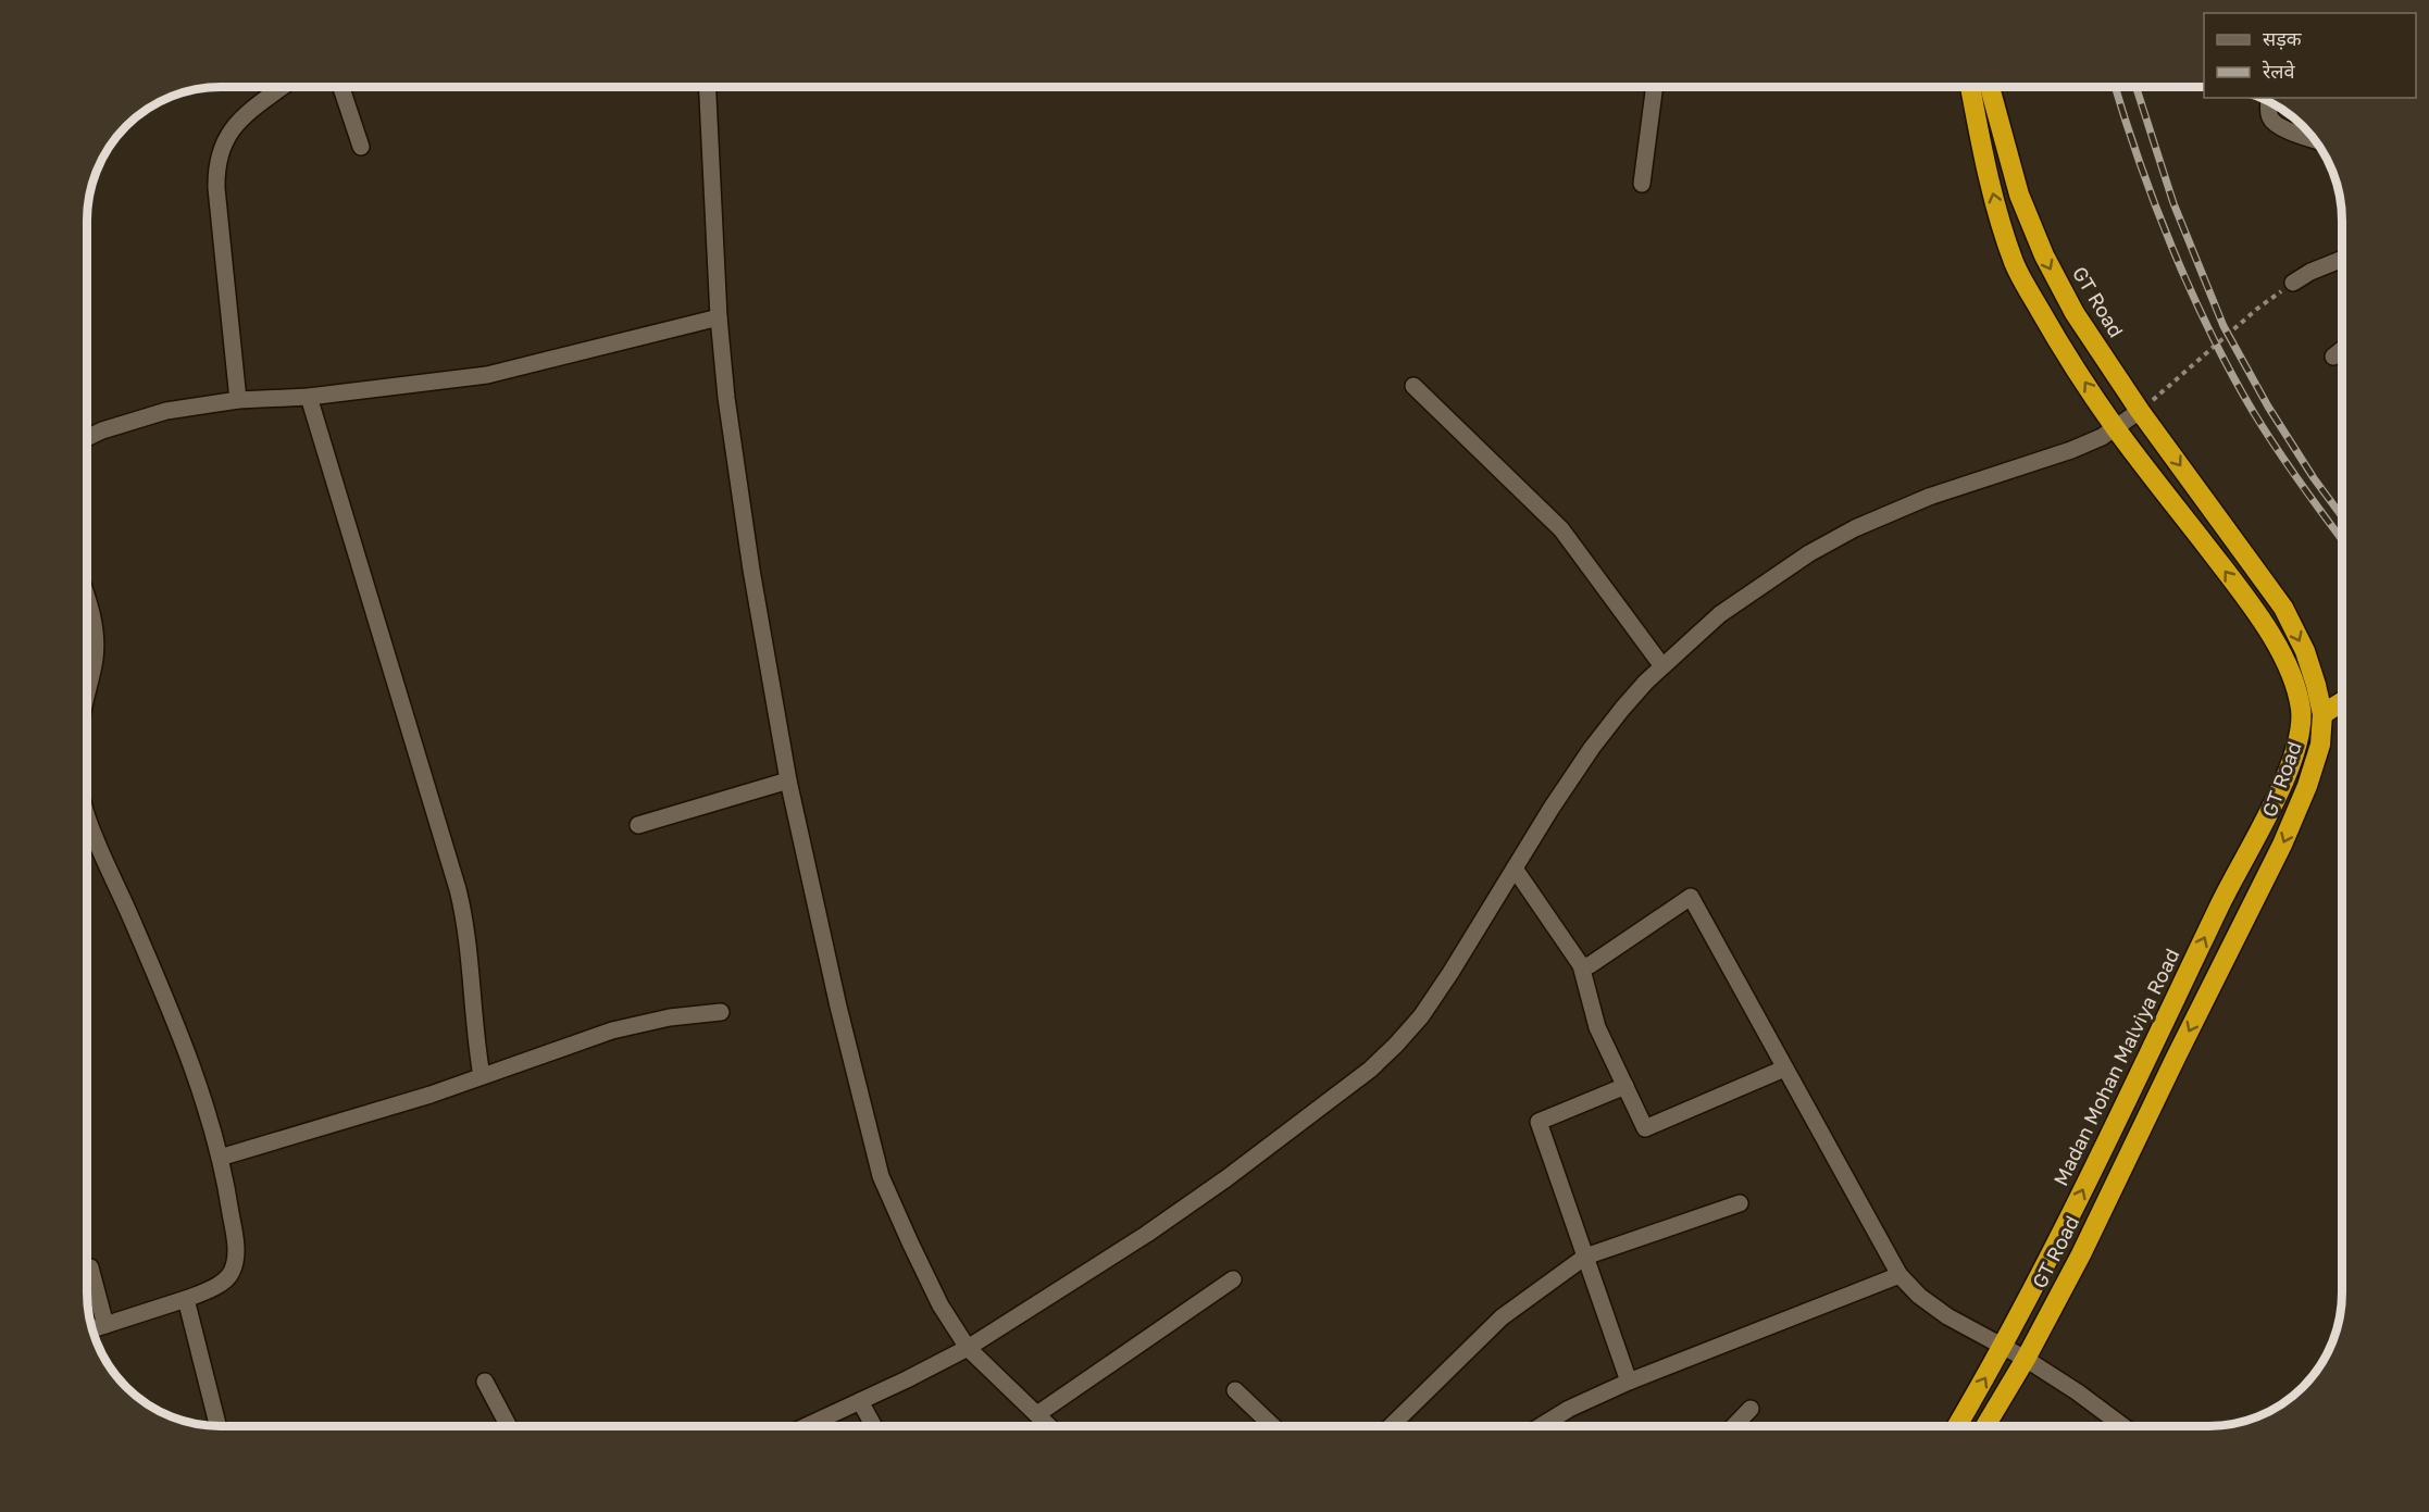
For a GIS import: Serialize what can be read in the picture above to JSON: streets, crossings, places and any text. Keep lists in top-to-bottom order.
{
  "streets": {
    "highway": ["GT Road", "Madan Mohan Malviya Road"]
  },
  "one_way": ["GT Road", "Madan Mohan Malviya Road"],
  "legend": ["सड़क", "रेलवे"]
}
